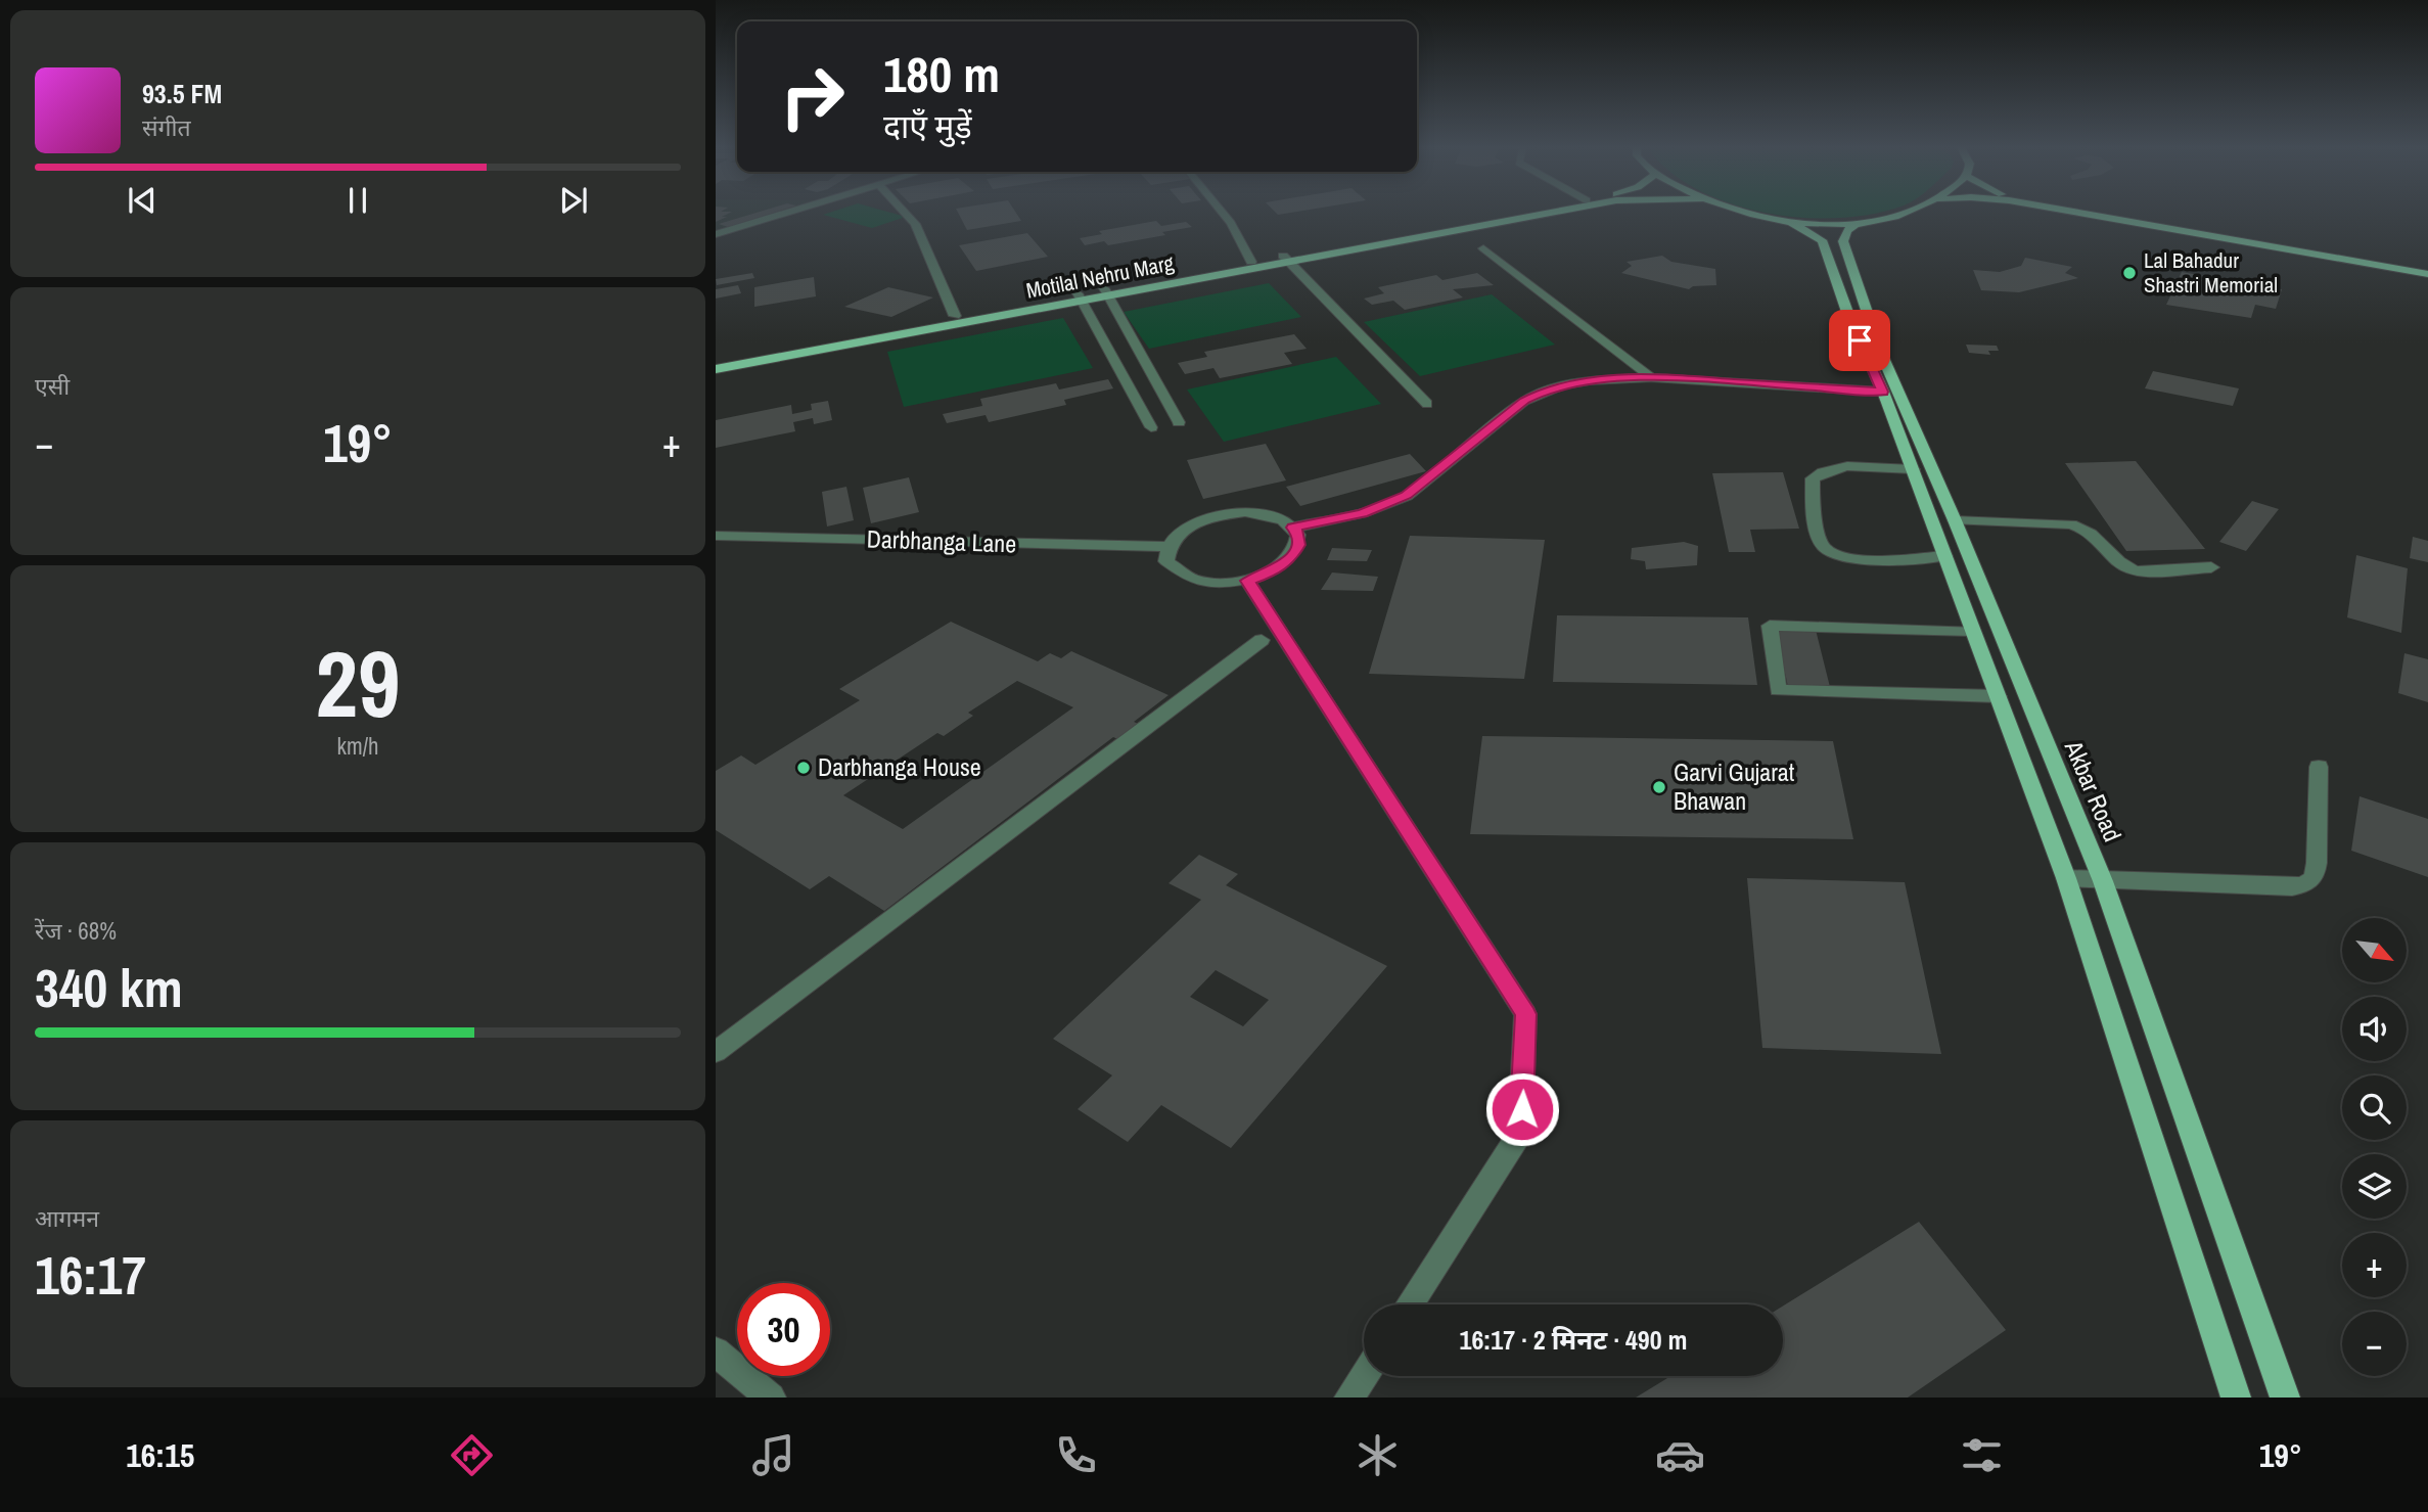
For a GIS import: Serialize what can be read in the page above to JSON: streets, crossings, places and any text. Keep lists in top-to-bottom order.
{
  "streets": {
    "main road": ["Motilal Nehru Marg", "Akbar Road"],
    "street": ["Darbhanga Lane"]
  },
  "places": ["Lal Bahadur Shastri Memorial", "Darbhanga House", "Garvi Gujarat Bhawan"],
  "north": "bottom right",
  "page": {
    "turn": ["180 m", "दाएँ मुड़ें"],
    "song": ["93.5 FM", "संगीत"],
    "tile": [
      "एसी",
      ["29", "km/h"],
      ["रेंज · 68%", "340 km"],
      ["आगमन", "16:17"]
    ],
    "heat": ["−", "19°", "+"],
    "map_buttons": ["+", "−"],
    "limit": "30",
    "trip": "16:17 · 2 मिनट · 490 m",
    "tabs": ["16:15", "19°"]
  }
}
